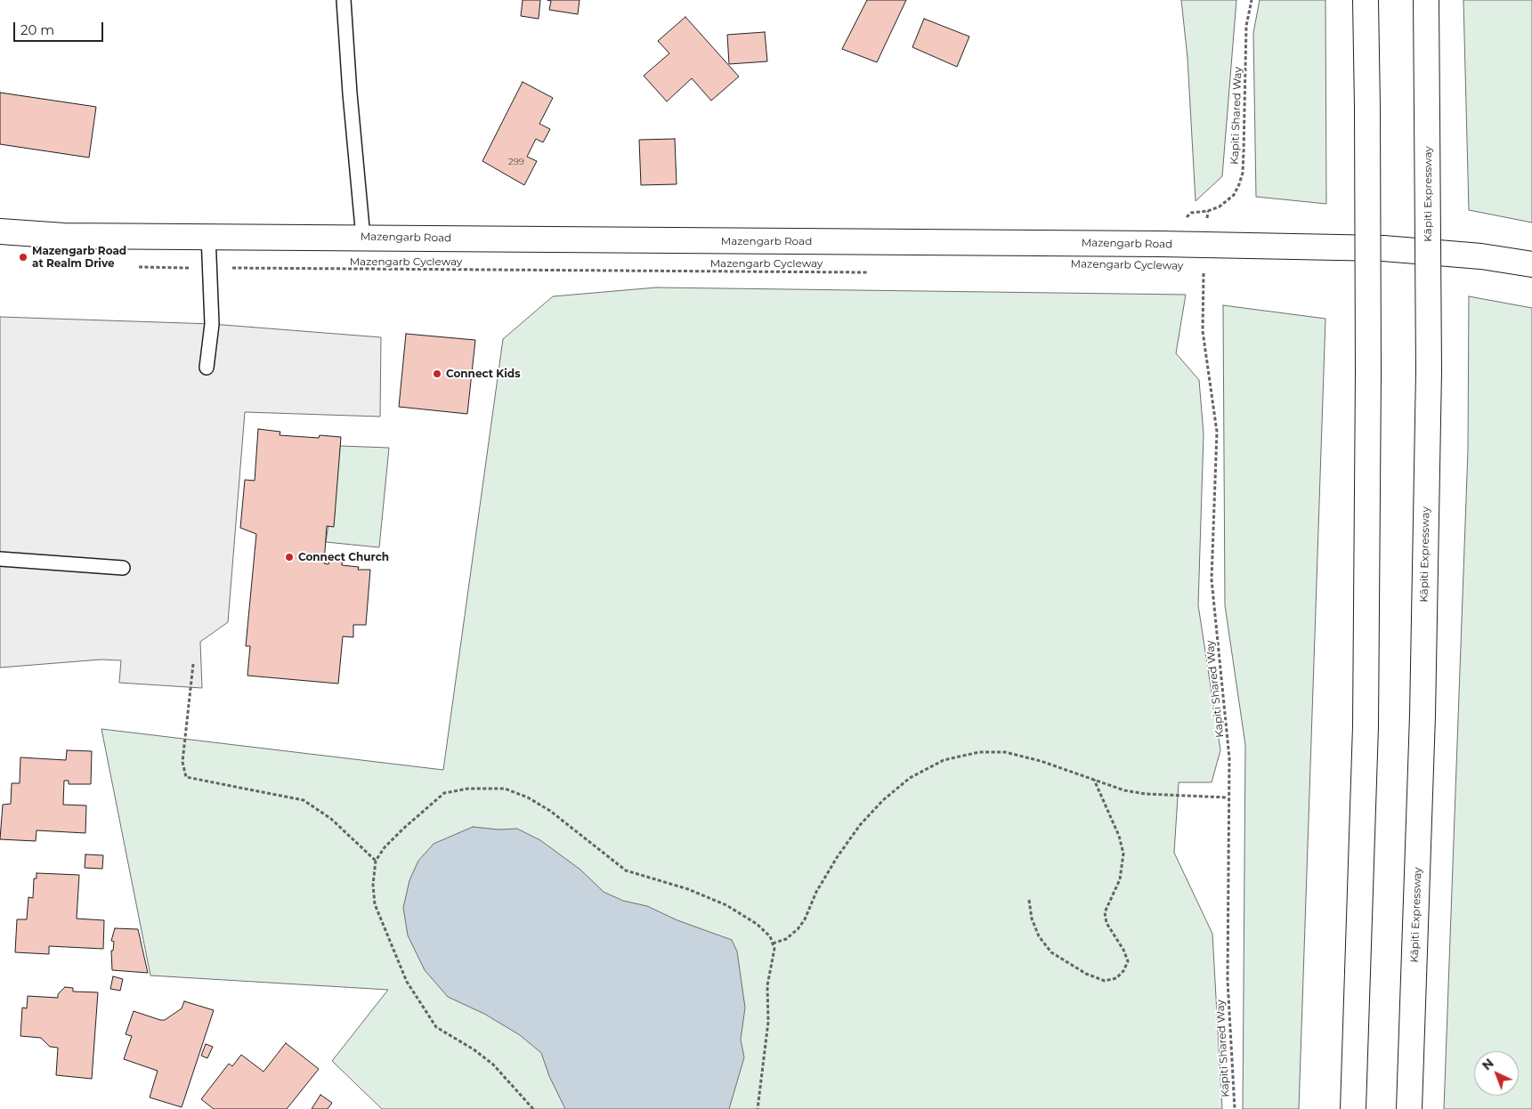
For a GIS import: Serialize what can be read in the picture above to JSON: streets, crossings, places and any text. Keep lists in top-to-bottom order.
{
  "streets": {
    "main road": ["Kāpiti Expressway", "Mazengarb Road"],
    "path": ["Kapiti Shared Way", "Mazengarb Cycleway"]
  },
  "crossings": [
    ["Kapiti Shared Way", "Mazengarb Cycleway"]
  ],
  "places": ["Mazengarb Road at Realm Drive", "Connect Kids", "Connect Church"],
  "house_numbers": ["299"],
  "scale_bar": "20 m",
  "north": "top left"
}
